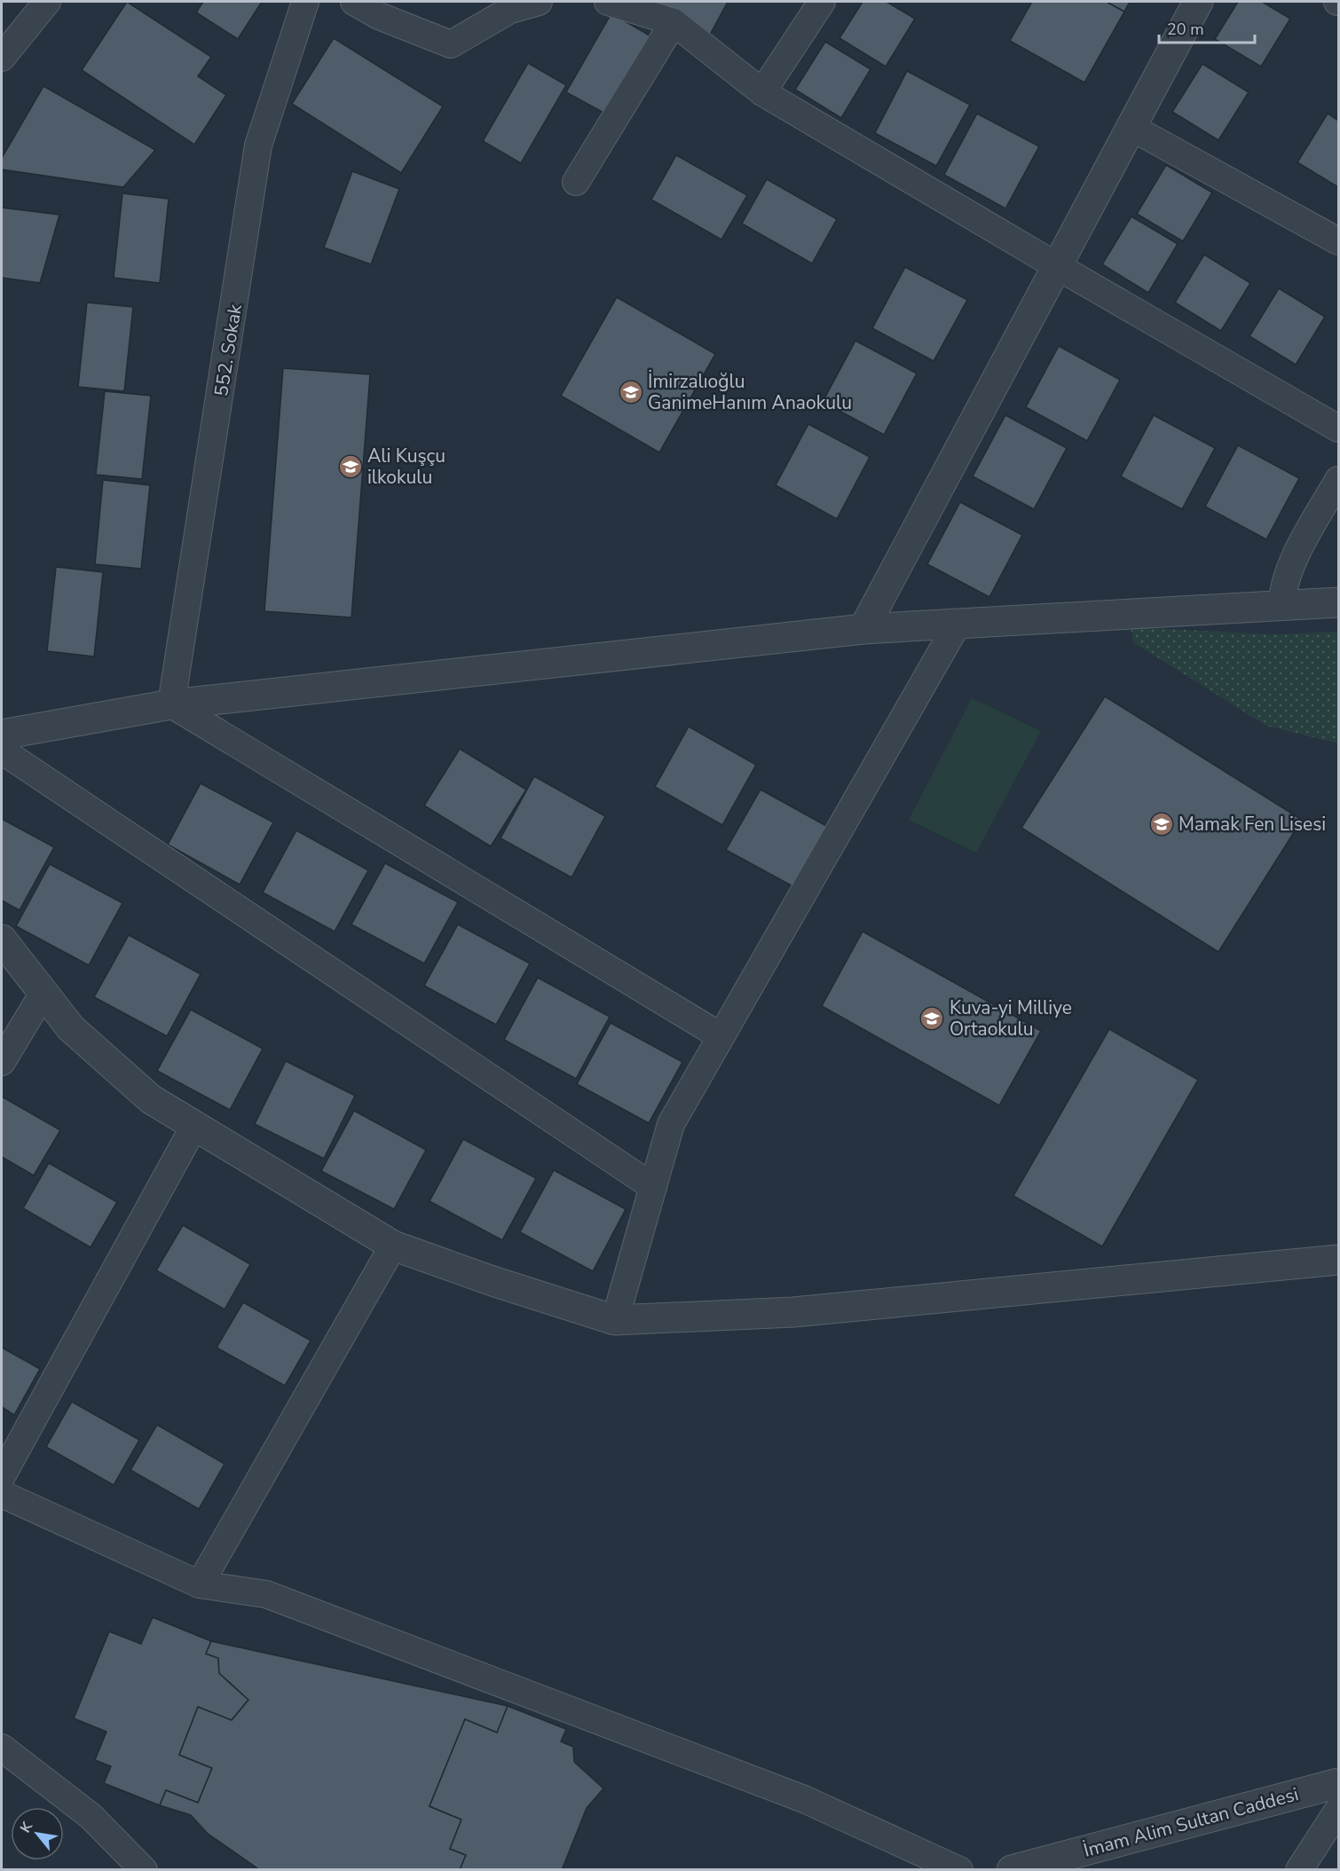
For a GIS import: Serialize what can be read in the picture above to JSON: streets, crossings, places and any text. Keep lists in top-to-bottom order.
{
  "streets": {
    "street": ["552. Sokak", "İmam Alim Sultan Caddesi"]
  },
  "places": {
    "school or university": [
      "İmirzalıoğlu GanimeHanım Anaokulu",
      "Ali Kuşçu ilkokulu",
      "Mamak Fen Lisesi",
      "Kuva-yi Milliye Ortaokulu"
    ]
  },
  "scale_bar": "20 m",
  "north": "top left"
}
